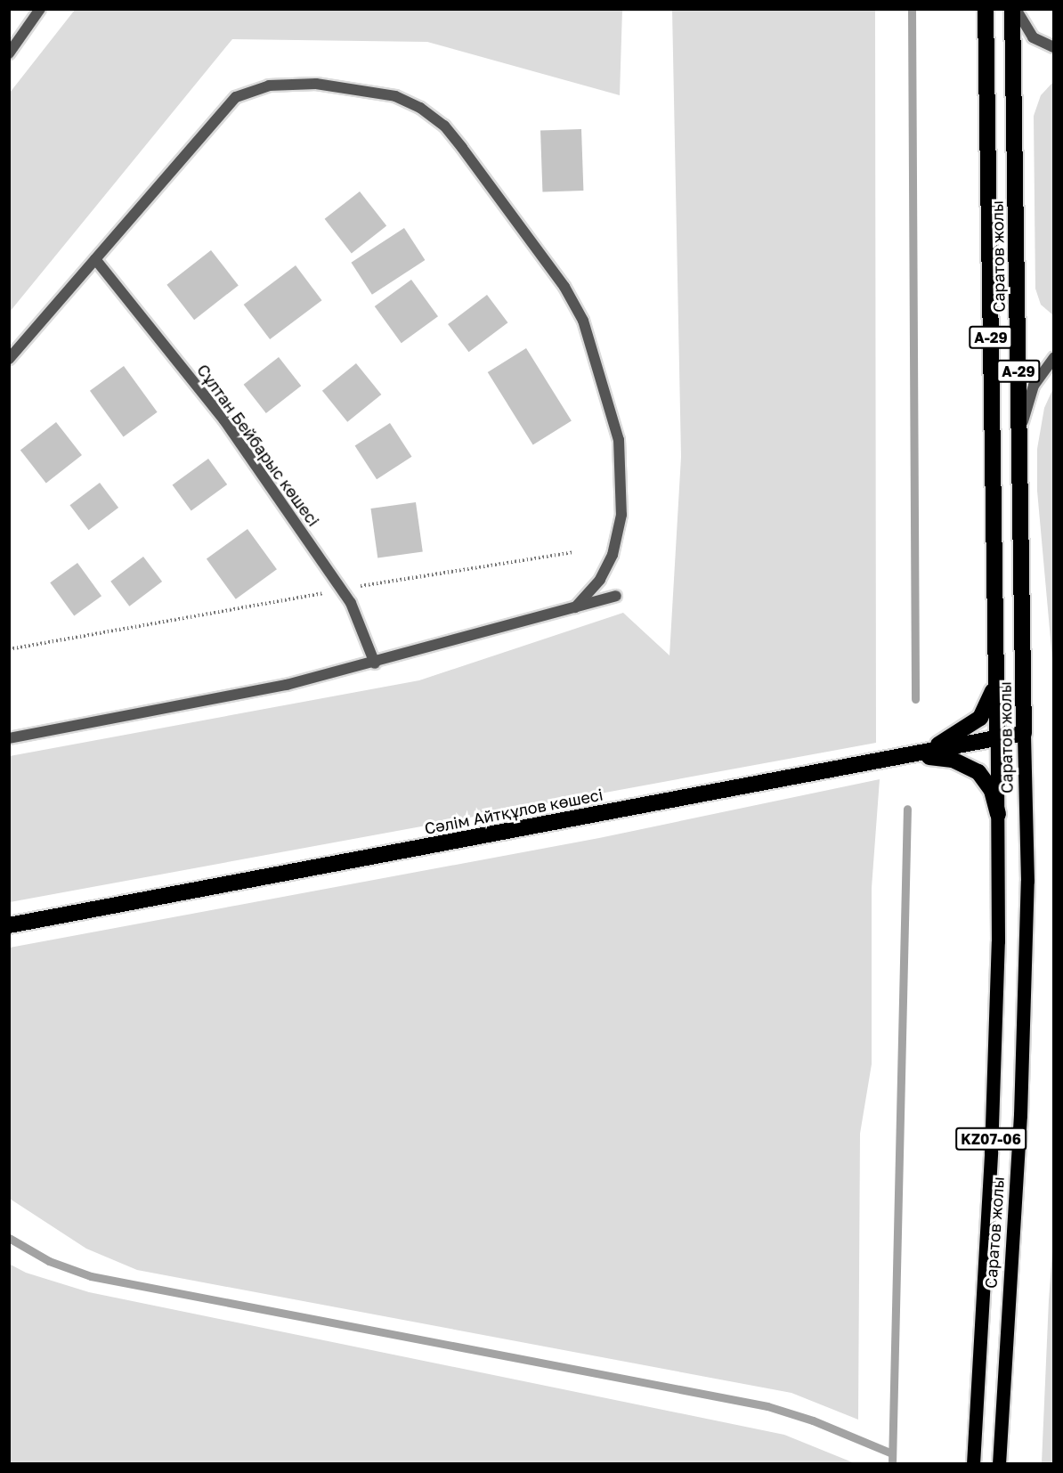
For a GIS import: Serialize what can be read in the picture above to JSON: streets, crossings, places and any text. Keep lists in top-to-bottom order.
{
  "streets": {
    "highway": [
      "Саратов жолы",
      "А-29",
      "A-29",
      "Сәлім Айтқұлов көшесі",
      "KZ07-06"
    ],
    "street": ["Сұлтан Бейбарыс көшесі"]
  },
  "crossings": [
    ["Саратов жолы", "Сәлім Айтқұлов көшесі"]
  ]
}
